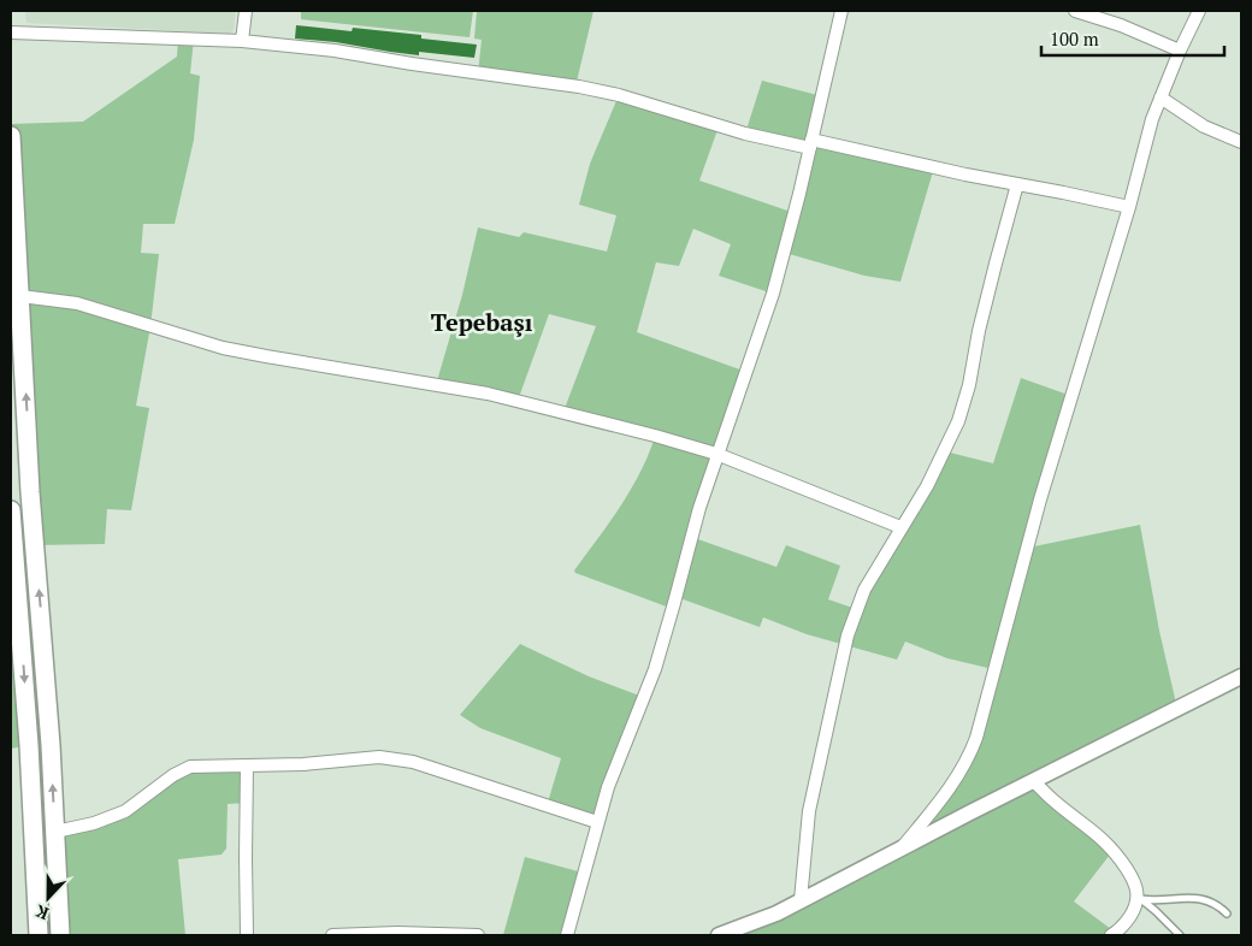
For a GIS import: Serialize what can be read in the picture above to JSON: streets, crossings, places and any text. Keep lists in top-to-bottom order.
{
  "districts": ["Tepebaşı"],
  "scale_bar": "100 m",
  "north": "bottom"
}
